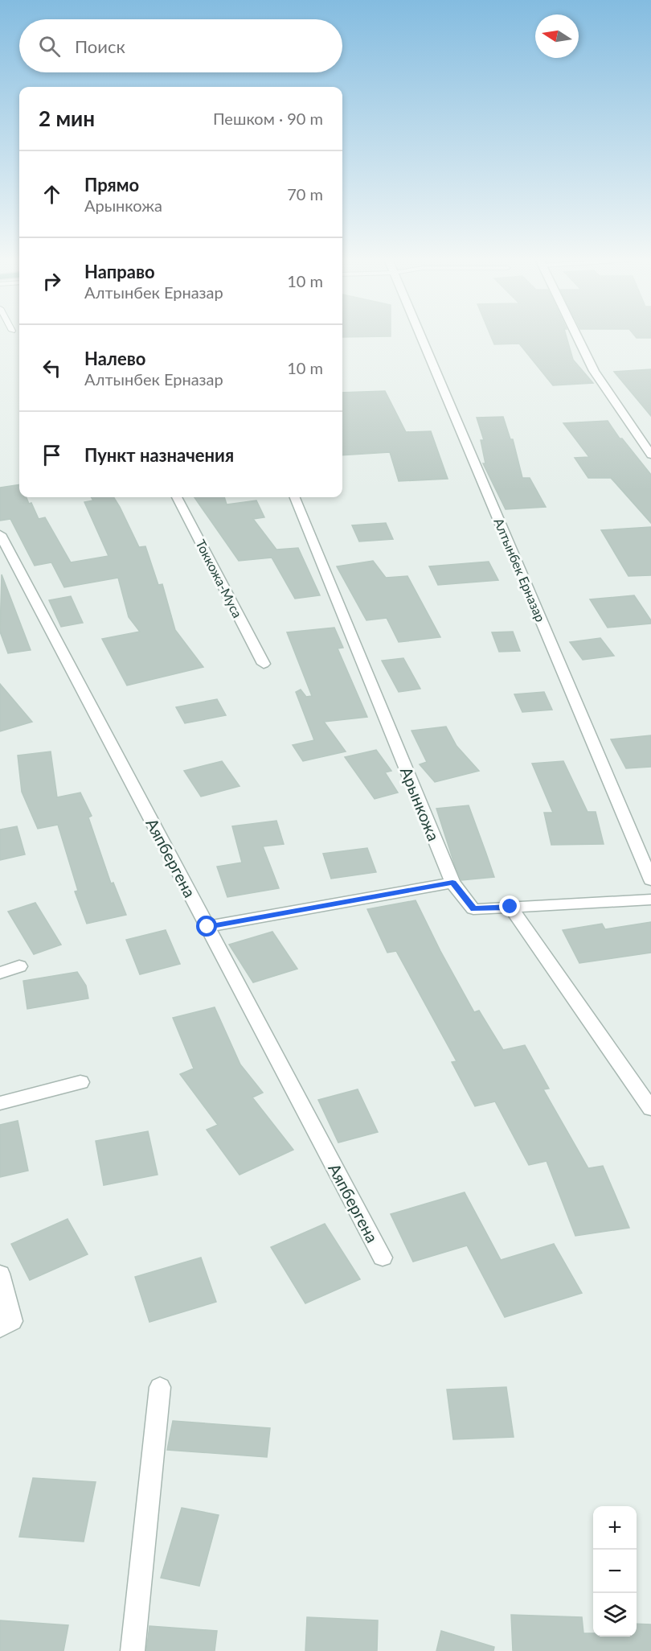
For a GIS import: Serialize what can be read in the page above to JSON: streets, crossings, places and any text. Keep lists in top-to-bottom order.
{
  "streets": {
    "street": [
      "Алтынбек Ерназар",
      "Токкожа-Муса",
      "Арынкожа",
      "Аяпбергена"
    ]
  },
  "north": "left",
  "page": {
    "search": "Поиск",
    "heading": ["2 мин", "Пешком · 90 m"],
    "list": [
      ["Прямо", "Арынкожа", "70 m"],
      ["Направо", "Алтынбек Ерназар", "10 m"],
      ["Налево", "Алтынбек Ерназар", "10 m"],
      "Пункт назначения"
    ],
    "map_buttons": ["+", "−"]
  }
}
